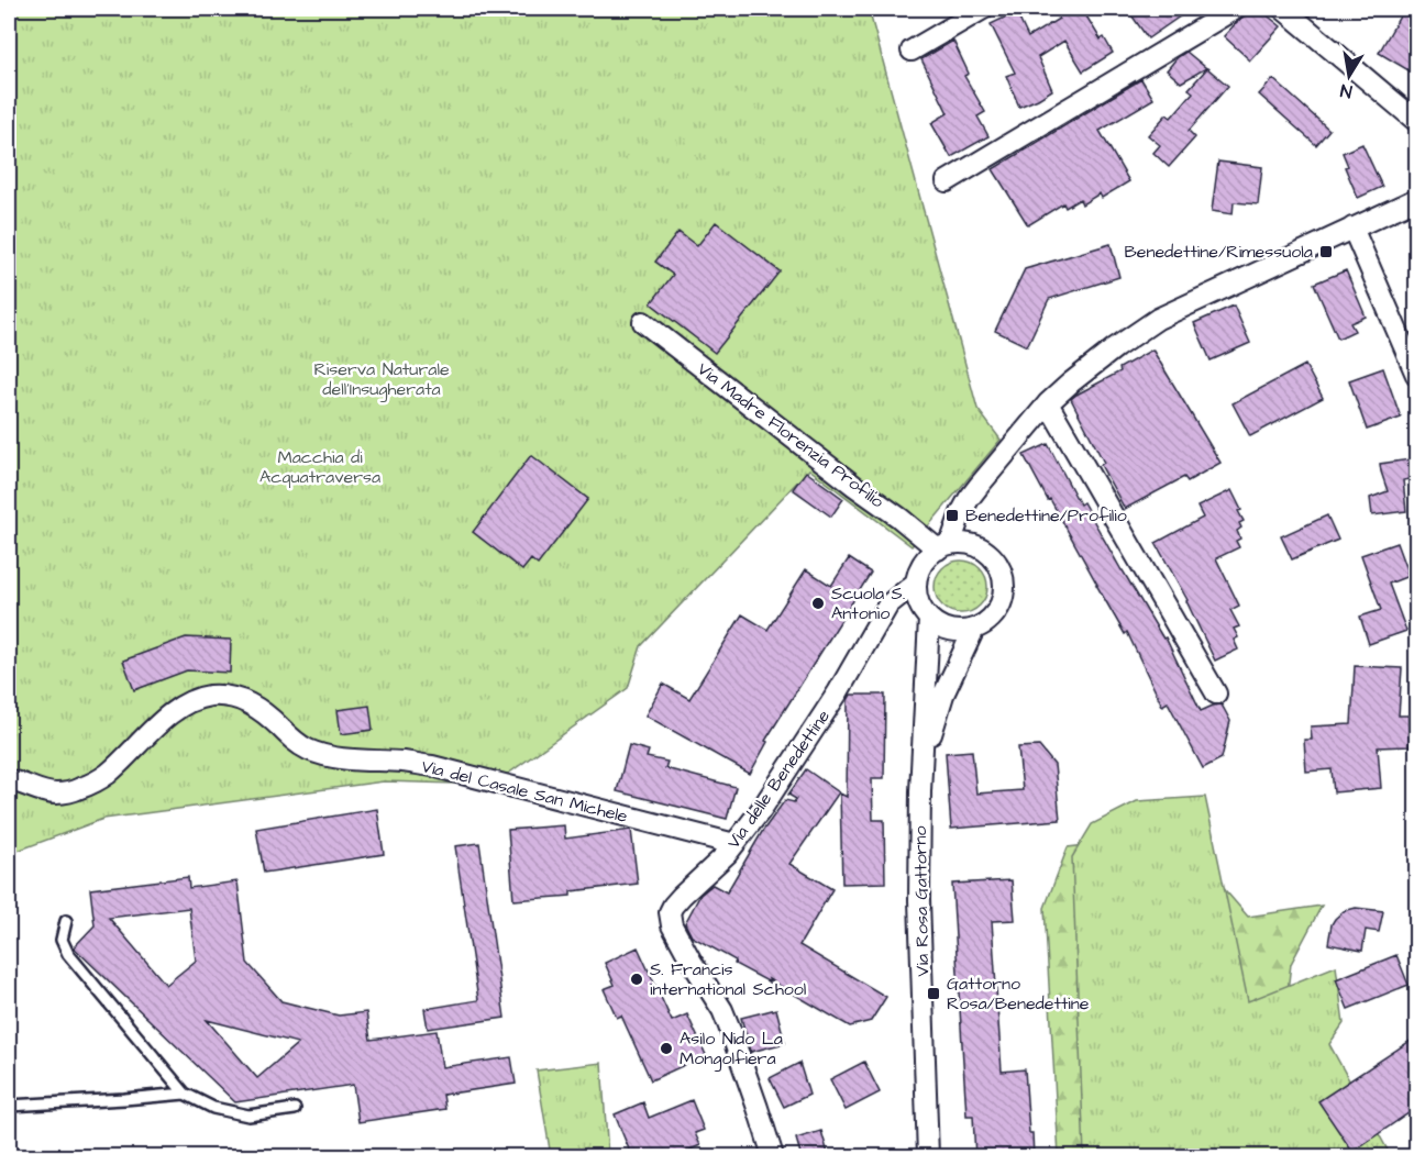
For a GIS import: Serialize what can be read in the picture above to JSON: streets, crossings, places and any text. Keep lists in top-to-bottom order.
{
  "streets": {
    "street": [
      "Via Madre Florenzia Profilio",
      "Via delle Benedettine",
      "Via del Casale San Michele",
      "Via Rosa Gattorno"
    ]
  },
  "crossings": [
    ["Via Madre Florenzia Profilio", "Via delle Benedettine"],
    ["Via Madre Florenzia Profilio", "Via Rosa Gattorno"],
    ["Via delle Benedettine", "Via del Casale San Michele"],
    ["Via delle Benedettine", "Via Rosa Gattorno"]
  ],
  "parks": ["Riserva Naturale dell'Insugherata", "Macchia di Acquatraversa"],
  "places": {
    "transit": ["Benedettine/Rimessuola", "Benedettine/Profilio", "Gattorno Rosa/Benedettine"],
    "other": ["Scuola S. Antonio", "S. Francis international School", "Asilo Nido La Mongolfiera"]
  },
  "north": "bottom"
}
